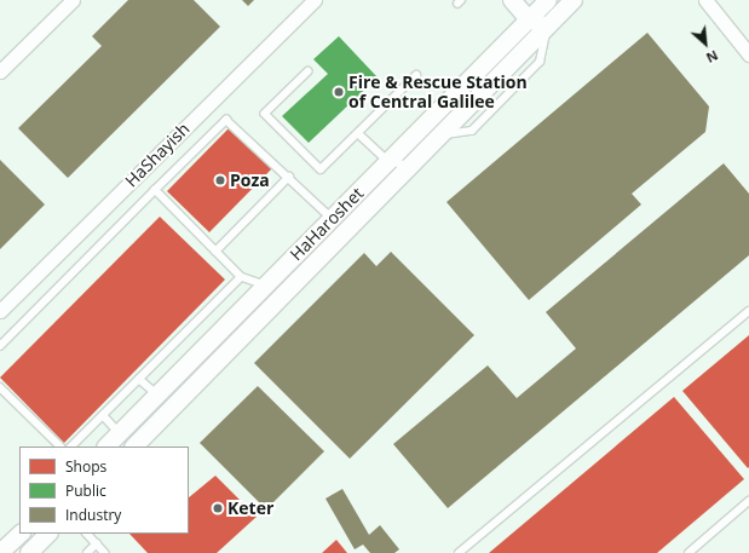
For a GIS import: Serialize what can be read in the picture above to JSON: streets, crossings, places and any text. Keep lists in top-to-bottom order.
{
  "streets": {
    "street": ["HaShayish", "HaHaroshet"]
  },
  "places": ["Fire & Rescue Station of Central Galilee", "Poza", "Keter"],
  "legend": ["Shops", "Public", "Industry"],
  "north": "bottom right"
}
